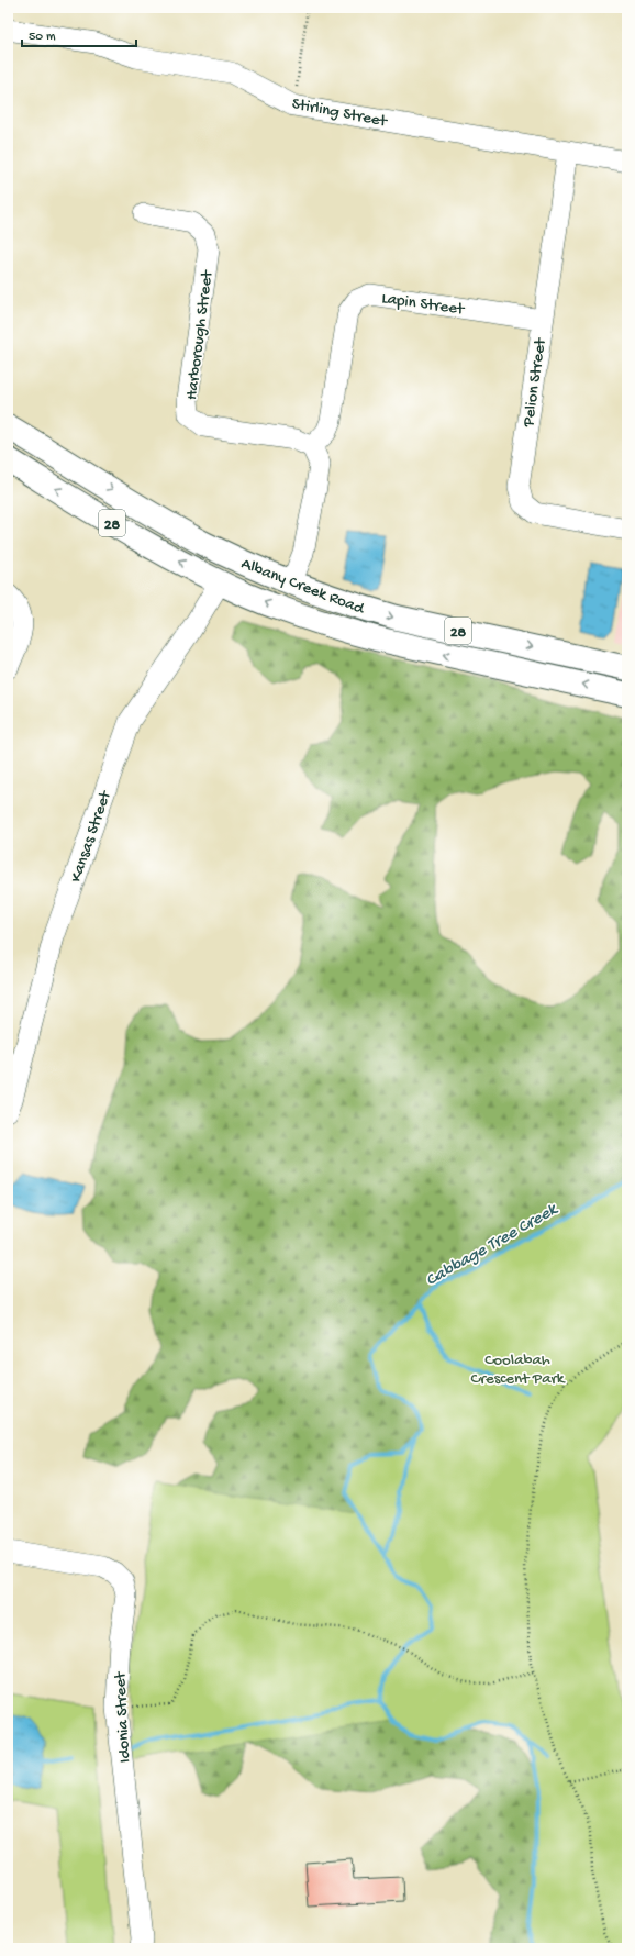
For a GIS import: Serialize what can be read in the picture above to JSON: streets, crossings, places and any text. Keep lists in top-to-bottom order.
{
  "streets": {
    "main road": ["28", "Albany Creek Road"],
    "street": [
      "Stirling Street",
      "Lapin Street",
      "Harborough Street",
      "Pelion Street",
      "Kansas Street",
      "Idonia Street"
    ]
  },
  "crossings": [
    ["Stirling Street", "Pelion Street"],
    ["Lapin Street", "Harborough Street"],
    ["Lapin Street", "Pelion Street"],
    ["Albany Creek Road", "Kansas Street"]
  ],
  "water": ["Cabbage Tree Creek"],
  "parks": ["Coolabah Crescent Park"],
  "scale_bar": "50 m"
}
